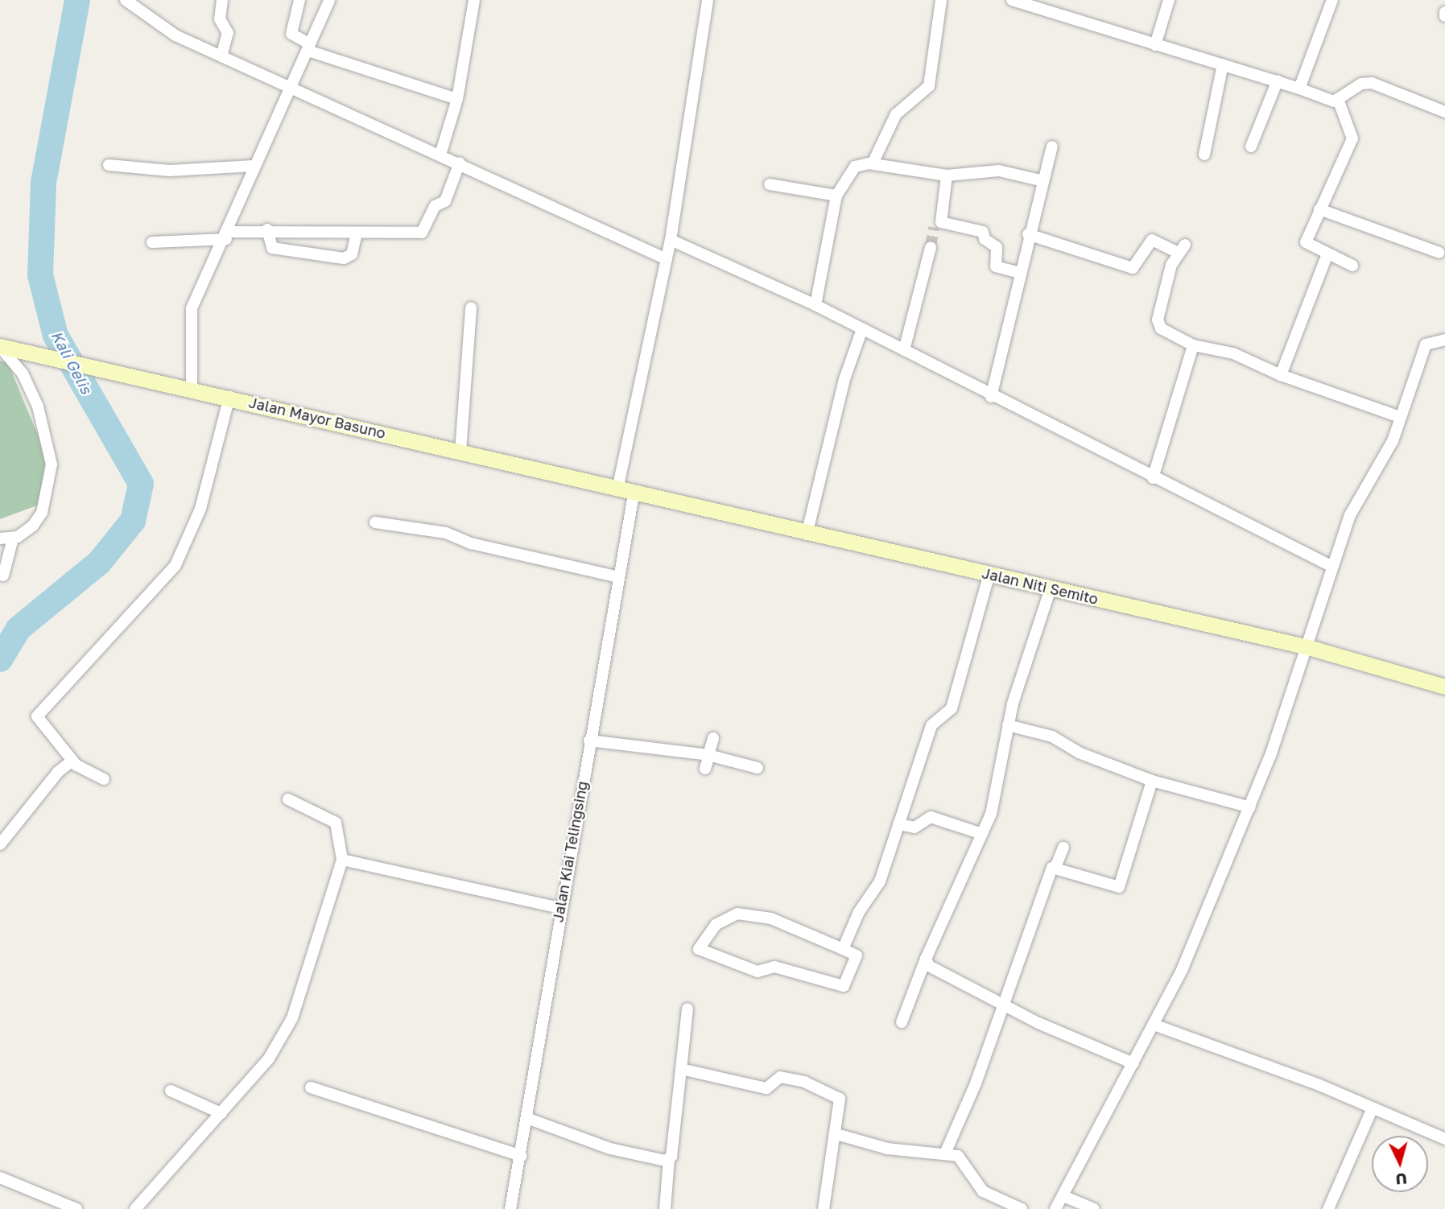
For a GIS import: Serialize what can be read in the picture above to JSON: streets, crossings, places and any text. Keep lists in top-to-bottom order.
{
  "streets": {
    "main road": ["Jalan Mayor Basuno", "Jalan Niti Semito"],
    "street": ["Jalan Kiai Telingsing"]
  },
  "crossings": [
    ["Jalan Mayor Basuno", "Jalan Niti Semito"],
    ["Jalan Mayor Basuno", "Jalan Kiai Telingsing"],
    ["Jalan Niti Semito", "Jalan Kiai Telingsing"]
  ],
  "water": ["Kali Gelis"],
  "north": "bottom"
}
